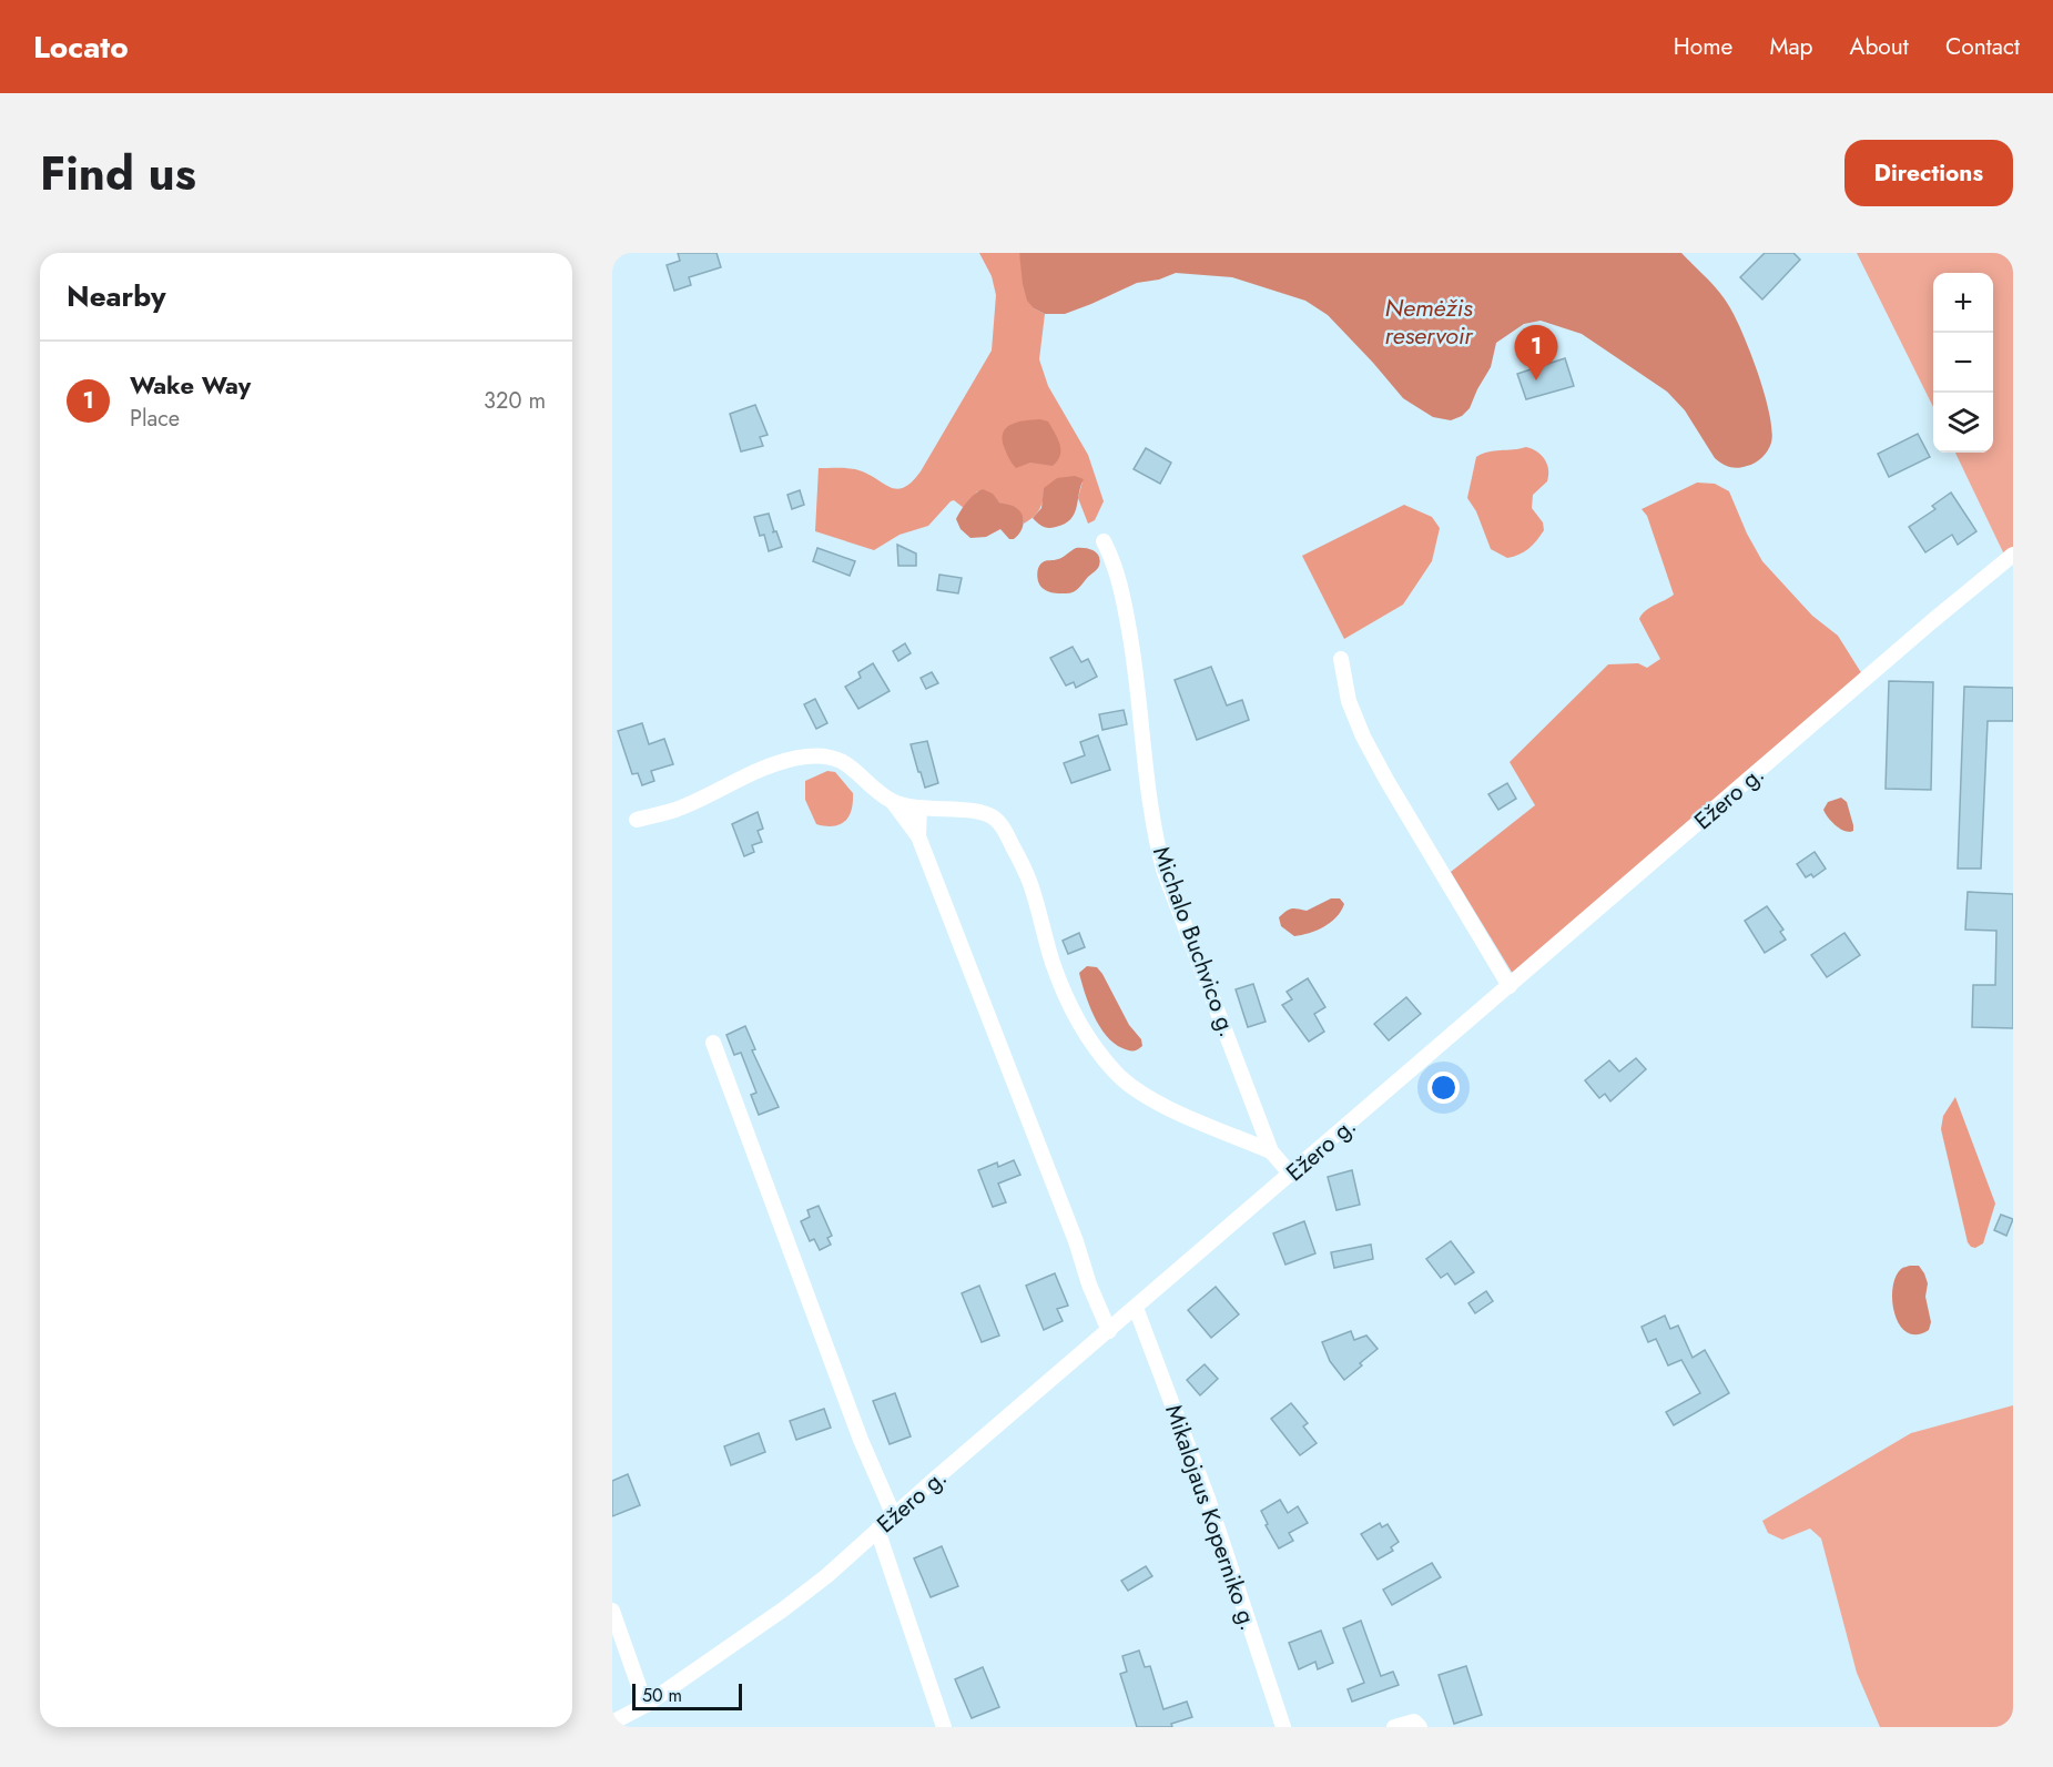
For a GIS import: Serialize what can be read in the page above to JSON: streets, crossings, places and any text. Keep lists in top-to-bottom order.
{
  "streets": {
    "street": ["Ežero g.", "Michalo Buchvico g.", "Mikalojaus Koperniko g."]
  },
  "crossings": [
    ["Ežero g.", "Michalo Buchvico g."],
    ["Ežero g.", "Mikalojaus Koperniko g."]
  ],
  "water": ["Nemėžis reservoir"],
  "scale_bar": "50 m",
  "page": {
    "header": "Locato",
    "nav": [
      "Home",
      "Map",
      "About",
      "Contact"
    ],
    "title": "Find us",
    "buttons": "Directions",
    "heading": "Nearby",
    "map_buttons": ["+", "−"],
    "pins": "1",
    "list": [
      {
        "mark": "1",
        "name": "Wake Way",
        "note": "Place",
        "value": "320 m"
      }
    ],
    "scale": "50 m"
  }
}
